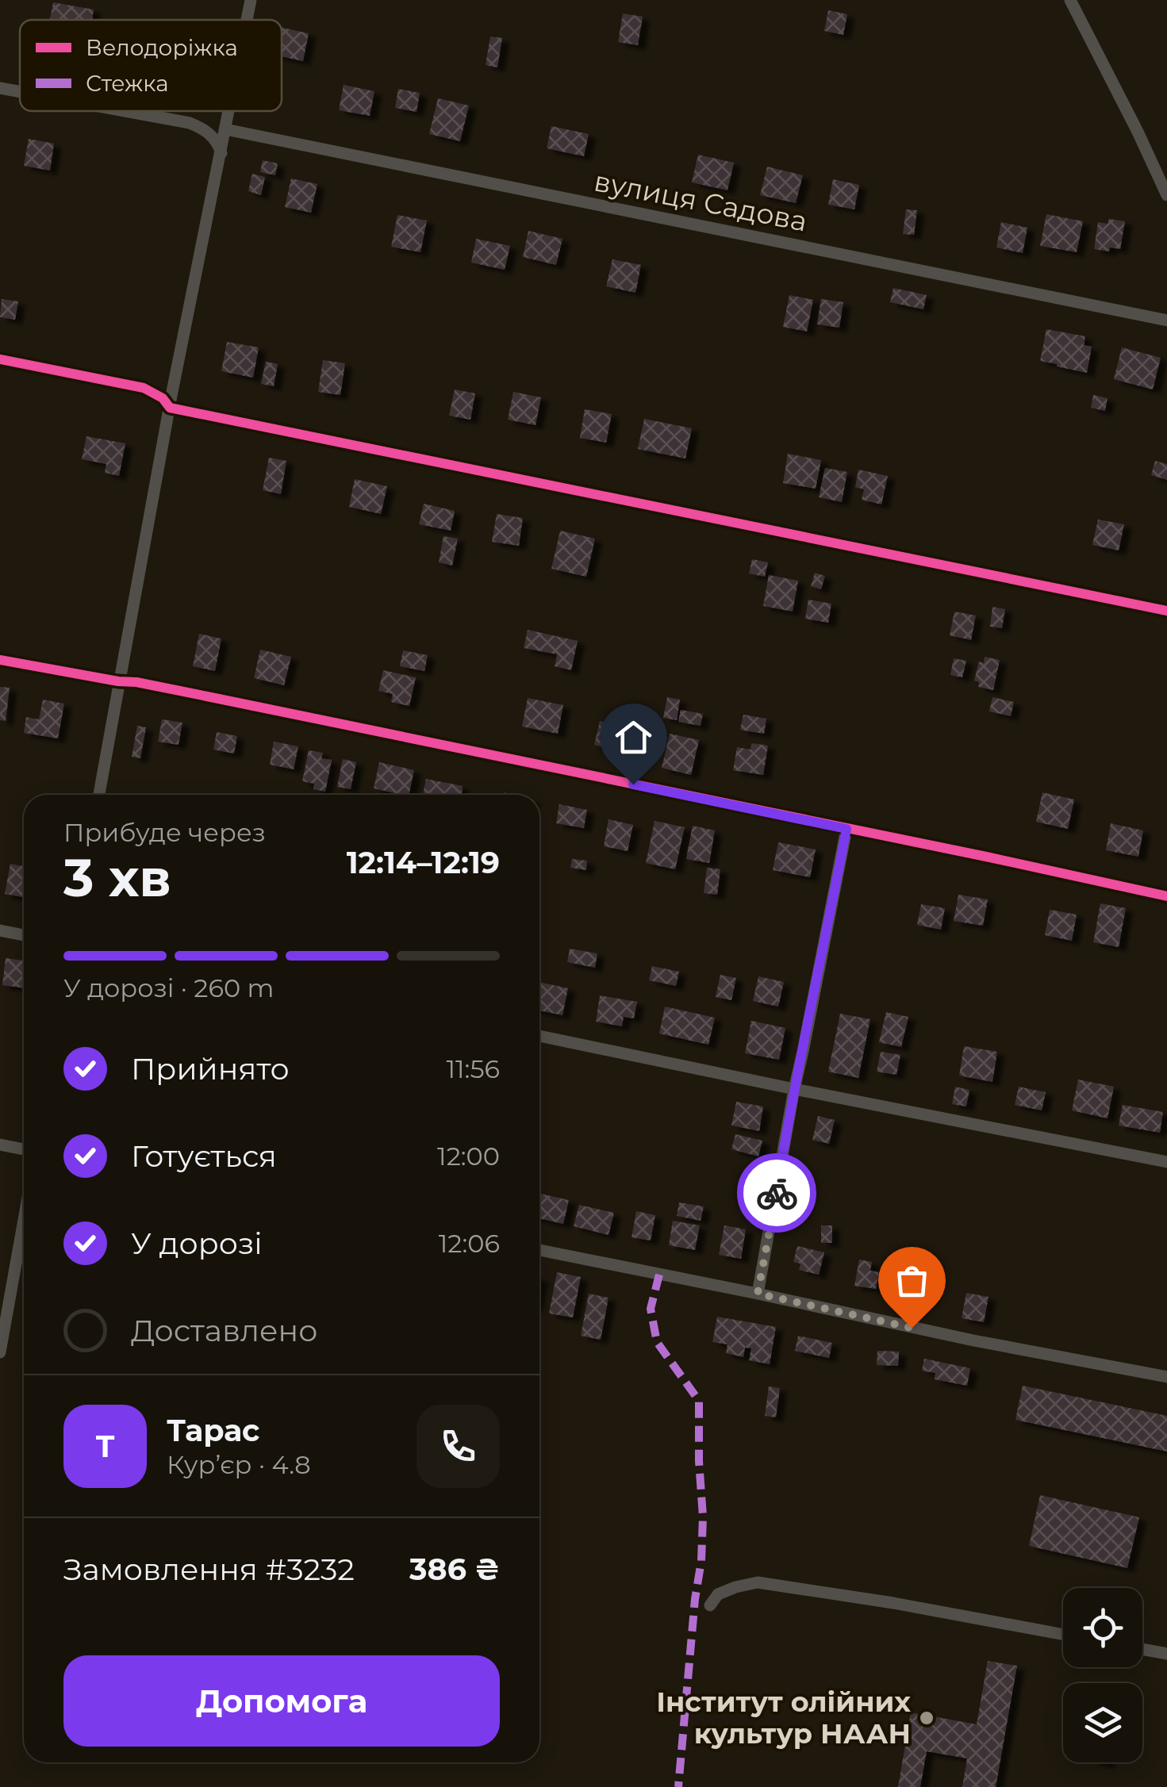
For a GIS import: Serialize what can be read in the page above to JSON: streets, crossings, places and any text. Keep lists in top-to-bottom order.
{
  "streets": {
    "street": ["вулиця Садова"]
  },
  "places": ["Інститут олійних культур НААН"],
  "legend": ["Велодоріжка", "Стежка"],
  "page": {
    "heading": ["3 хв", "Прибуде через", "12:14–12:19"],
    "panel": [
      "Тарас",
      "Кур’єр · 4.8",
      "Замовлення #3232",
      "386 ₴"
    ],
    "bar": "У дорозі · 260 m",
    "list": [
      ["Прийнято", "11:56"],
      ["Готується", "12:00"],
      ["У дорозі", "12:06"],
      "Доставлено"
    ],
    "round": "Т",
    "buttons": "Допомога"
  }
}
